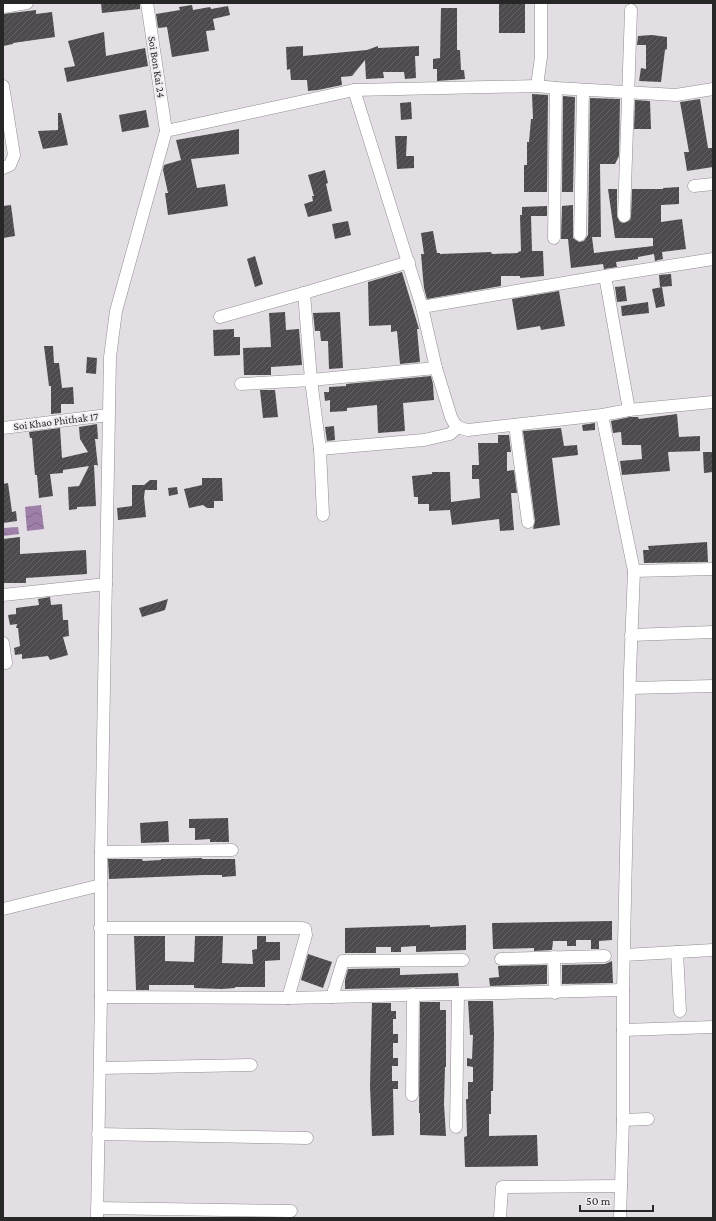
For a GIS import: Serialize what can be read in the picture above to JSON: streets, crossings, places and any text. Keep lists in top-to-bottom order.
{
  "streets": {
    "street": ["Soi Bon Kai 24", "Soi Khao Phithak 17"]
  },
  "scale_bar": "50 m"
}
